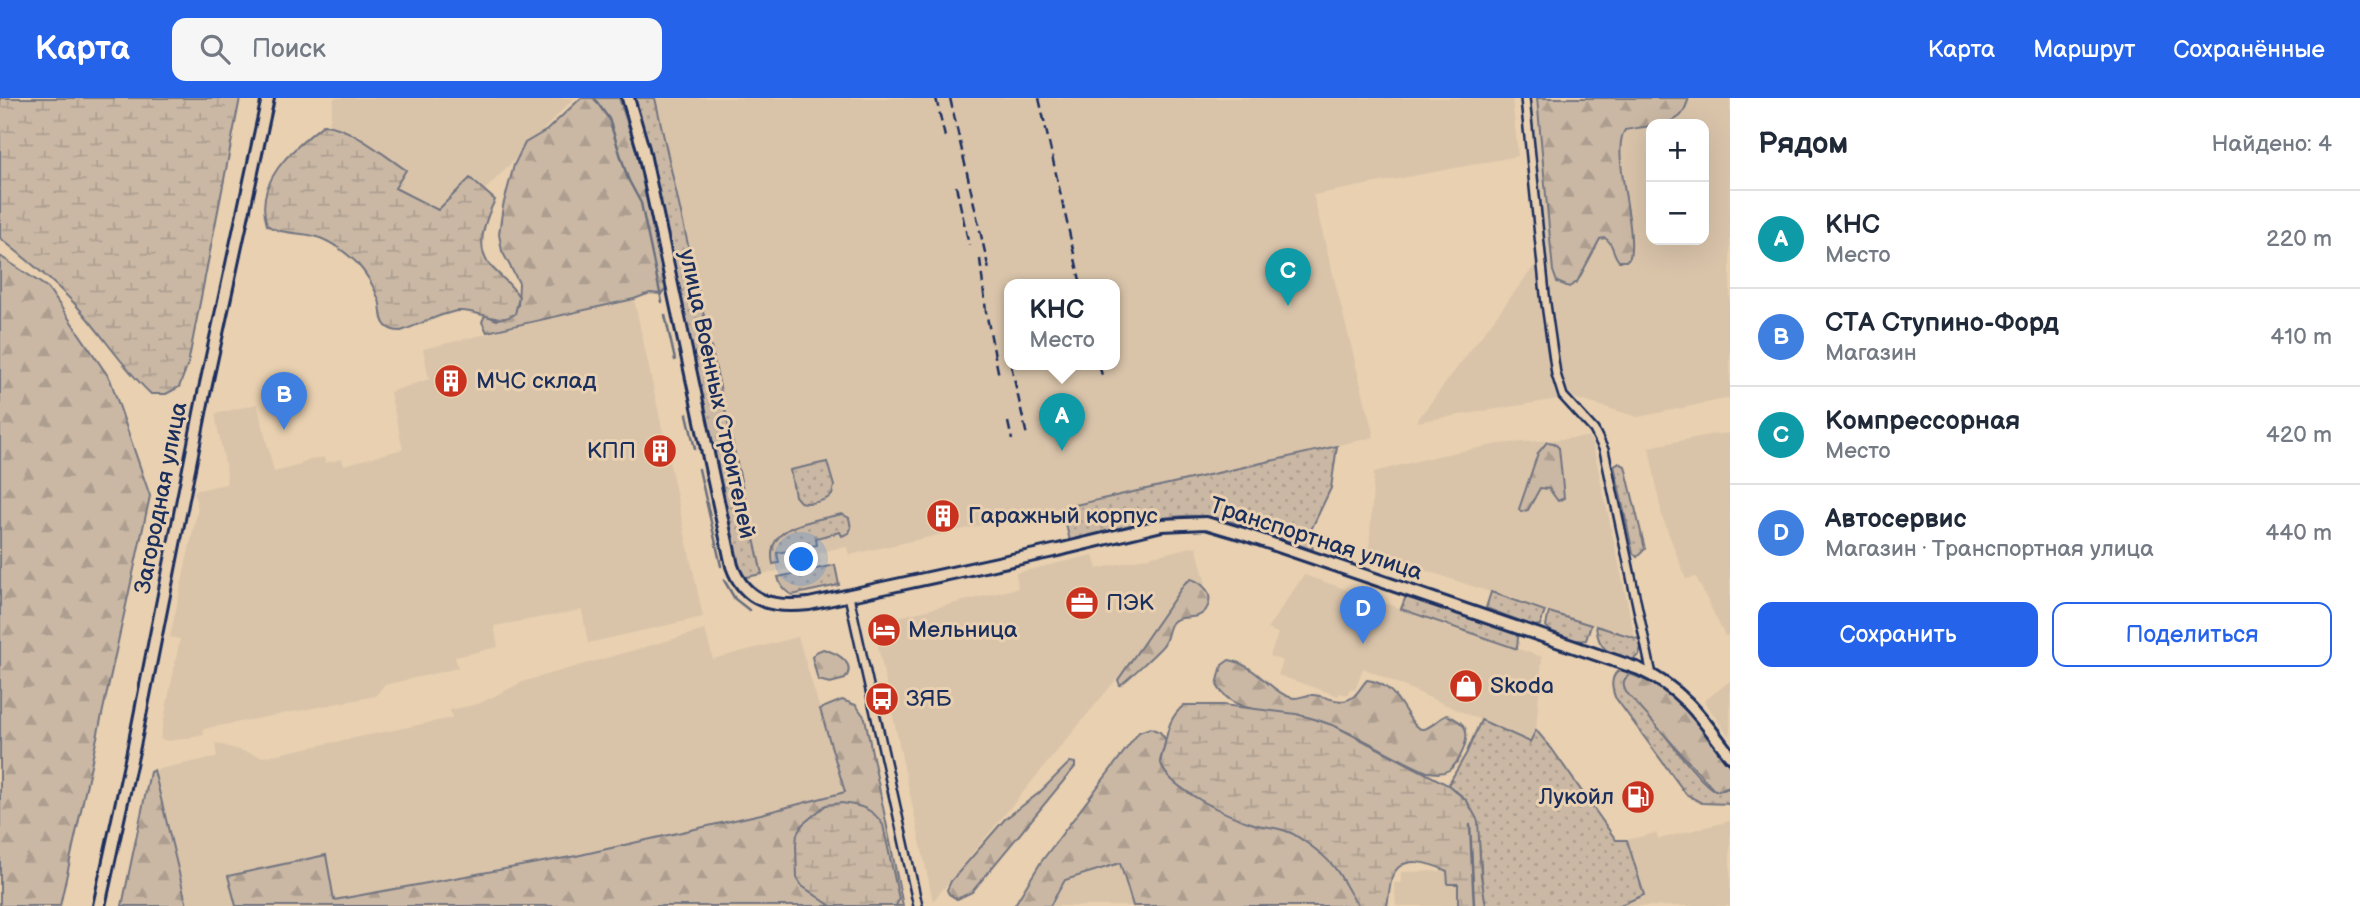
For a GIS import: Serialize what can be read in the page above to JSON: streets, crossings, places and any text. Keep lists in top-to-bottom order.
{
  "streets": {
    "street": ["улица Военных Строителей", "Загородная улица", "Транспортная улица"]
  },
  "crossings": [
    ["улица Военных Строителей", "Транспортная улица"]
  ],
  "places": {
    "building": ["МЧС склад", "КПП", "Гаражный корпус"],
    "office": ["ПЭК"],
    "hotel": ["Мельница"],
    "shop": ["Skoda"],
    "bus stop": ["ЗЯБ"],
    "fuel station": ["Лукойл"]
  },
  "page": {
    "header": "Карта",
    "search": "Поиск",
    "nav": ["Карта", "Маршрут", "Сохранённые"],
    "heading": ["Рядом", "Найдено: 4"],
    "map_buttons": ["+", "−"],
    "list": [
      {
        "mark": "A",
        "name": "КНС",
        "note": "Место",
        "value": "220 m"
      },
      {
        "mark": "B",
        "name": "СТА Ступино-Форд",
        "note": "Магазин",
        "value": "410 m"
      },
      {
        "mark": "C",
        "name": "Компрессорная",
        "note": "Место",
        "value": "420 m"
      },
      {
        "mark": "D",
        "name": "Автосервис",
        "note": "Магазин · Транспортная улица",
        "value": "440 m"
      }
    ],
    "pins": [
      "C",
      "B",
      "A",
      "D"
    ],
    "popup": ["КНС", "Место"],
    "buttons": ["Сохранить", "Поделиться"]
  }
}
